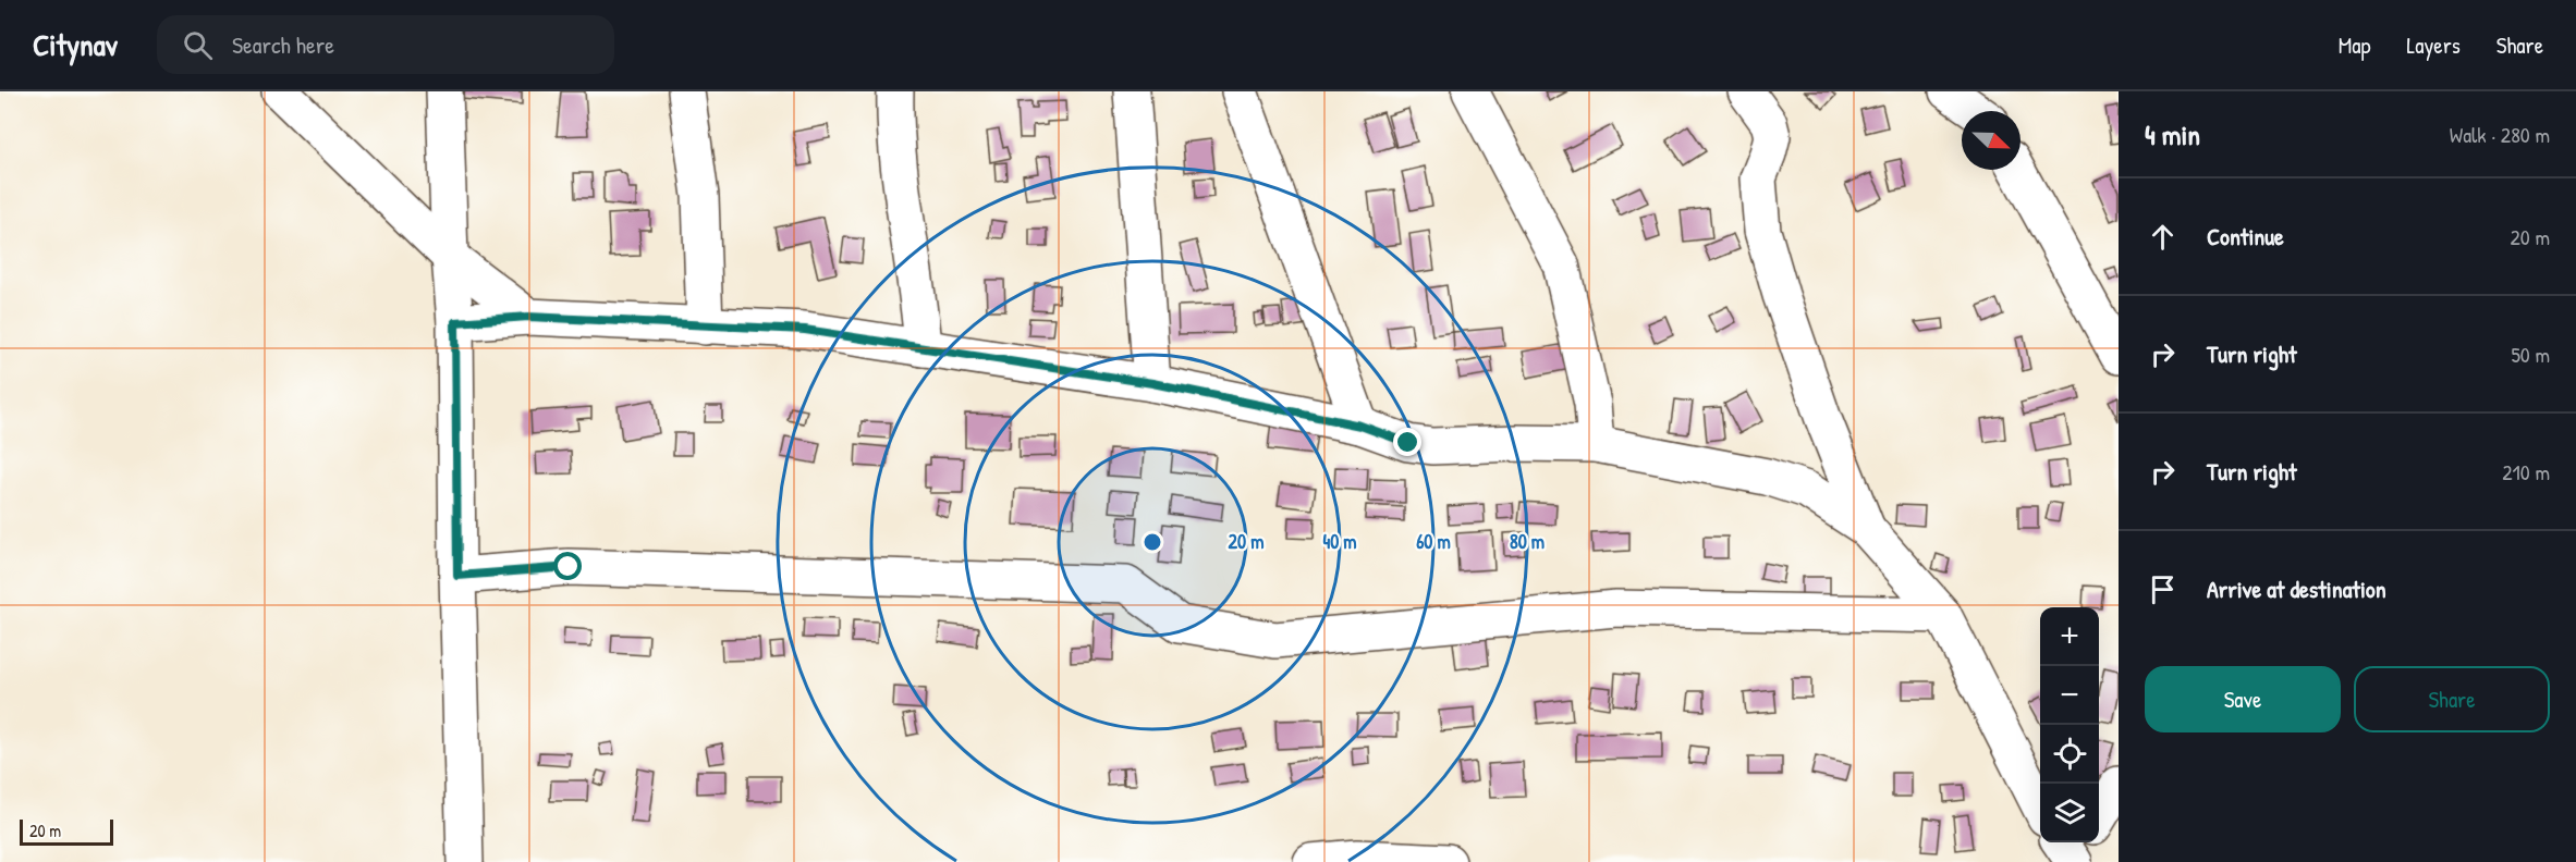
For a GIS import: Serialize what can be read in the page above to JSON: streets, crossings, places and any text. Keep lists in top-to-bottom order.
{
  "scale_bar": "20 m",
  "north": "bottom right",
  "page": {
    "header": "Citynav",
    "search": "Search here",
    "nav": ["Map", "Layers", "Share"],
    "heading": ["4 min", "Walk · 280 m"],
    "list": [
      ["Continue", "20 m"],
      ["Turn right", "50 m"],
      ["Turn right", "210 m"],
      "Arrive at destination"
    ],
    "map_buttons": ["+", "−"],
    "buttons": ["Save", "Share"],
    "scale": "20 m"
  },
  "rings": [
    "20 m",
    "40 m",
    "60 m",
    "80 m"
  ]
}
